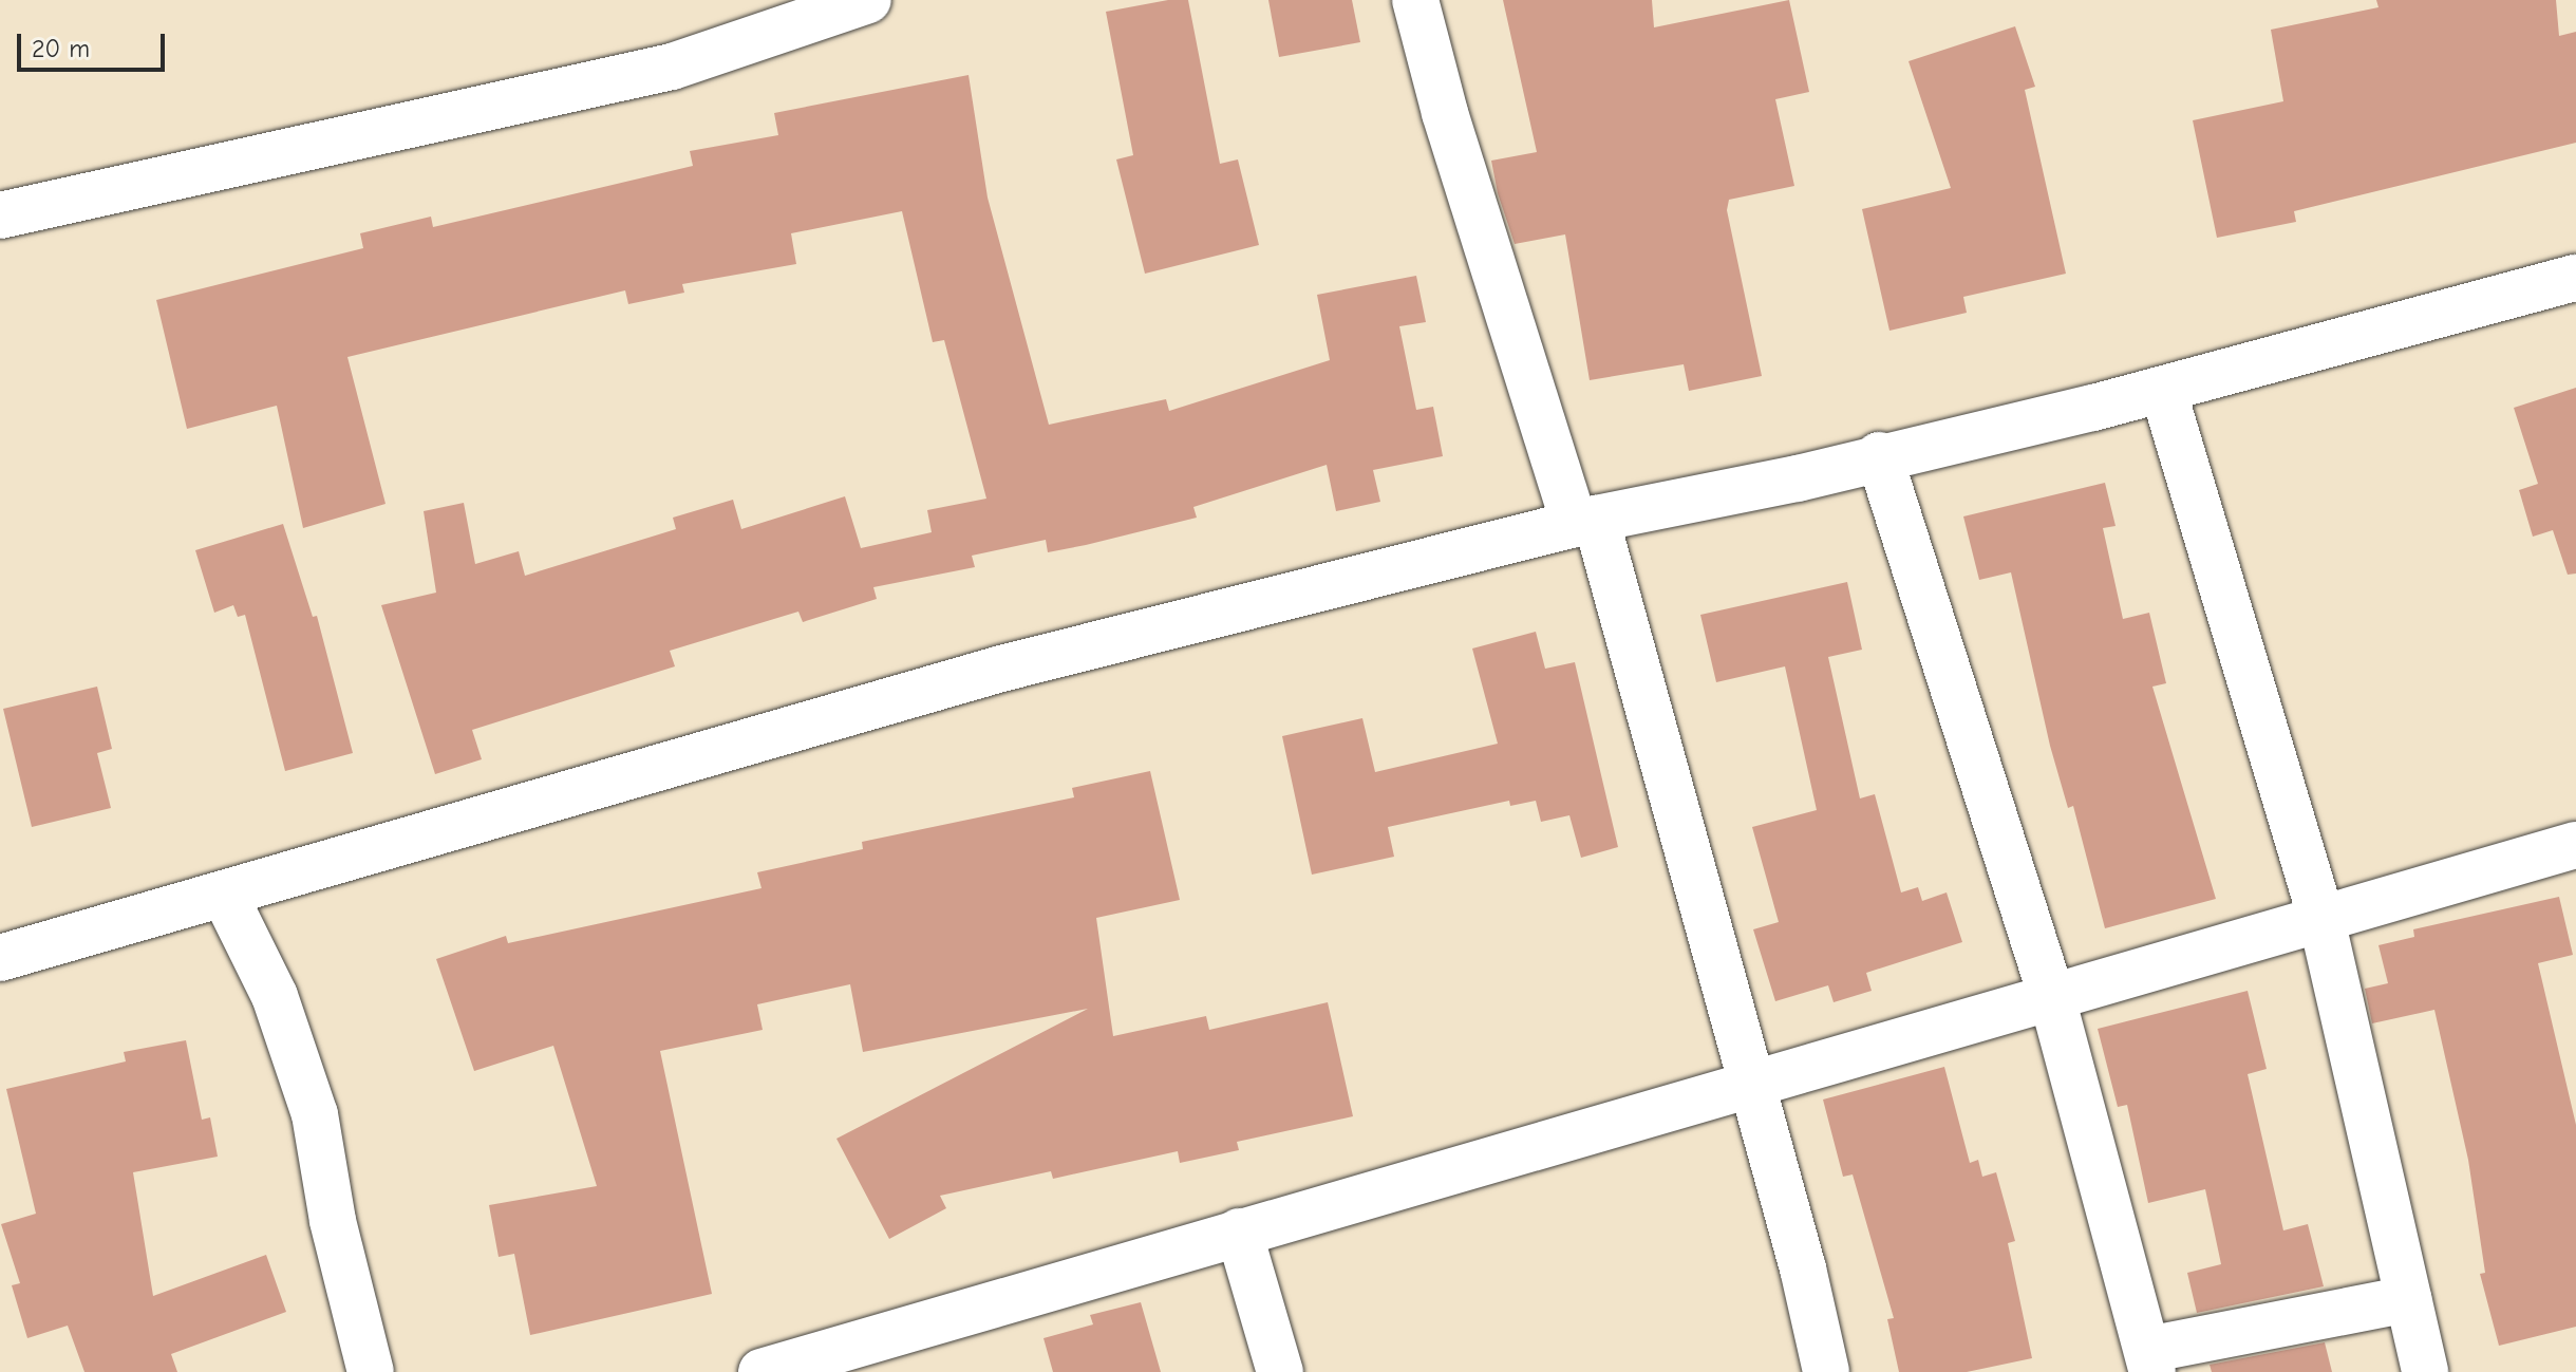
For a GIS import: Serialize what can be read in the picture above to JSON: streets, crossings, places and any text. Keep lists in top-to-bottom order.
{
  "scale_bar": "20 m"
}
